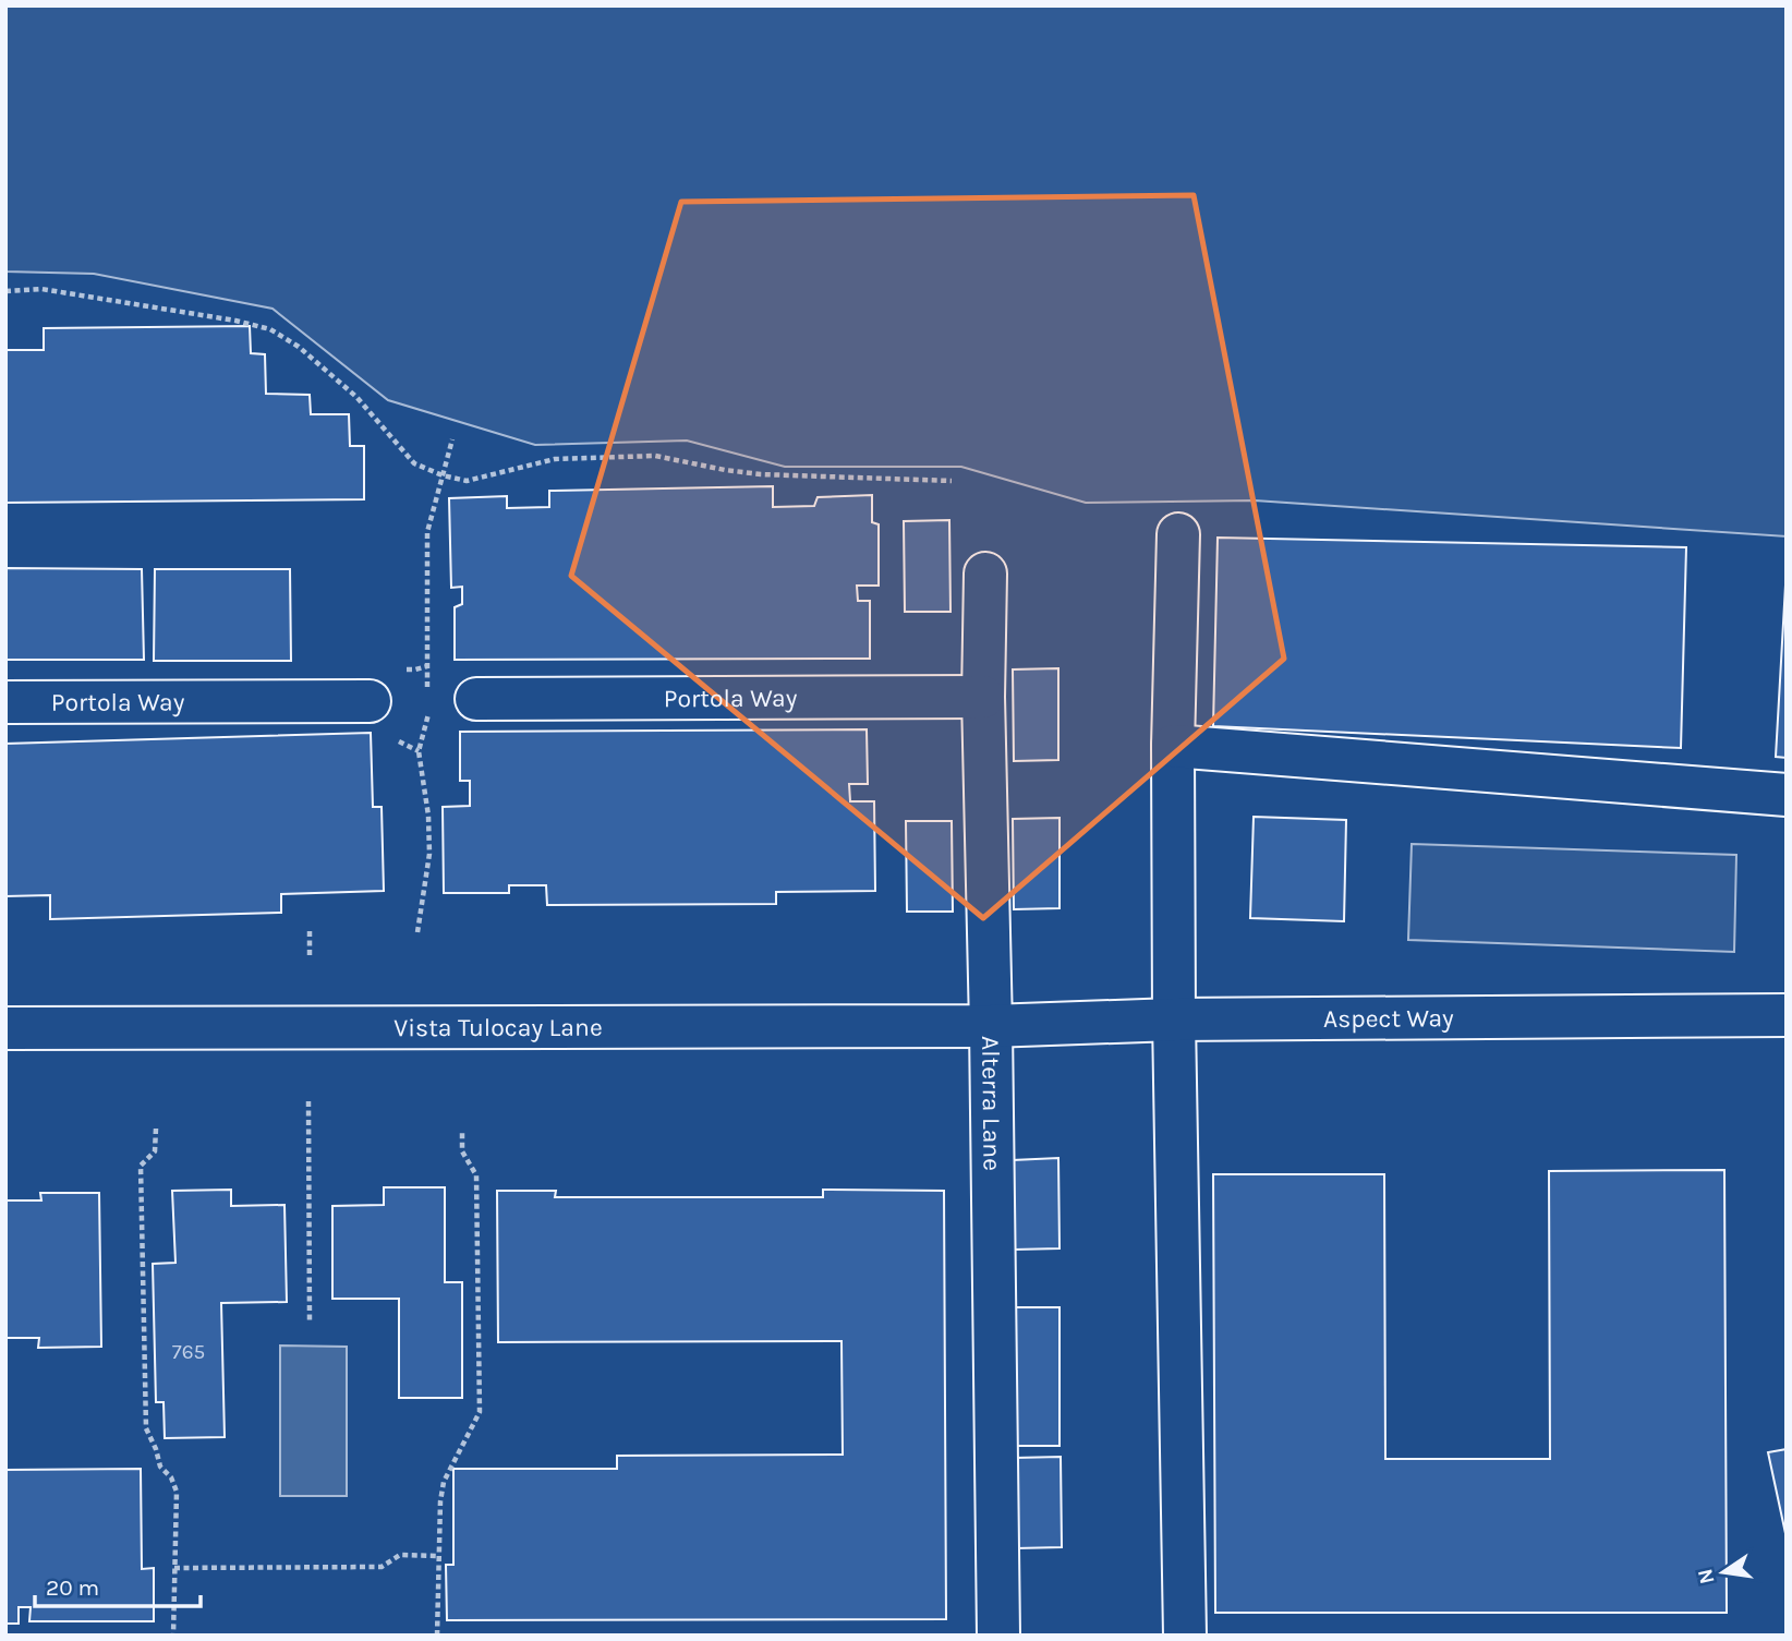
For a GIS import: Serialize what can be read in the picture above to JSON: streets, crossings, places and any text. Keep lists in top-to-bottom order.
{
  "streets": {
    "street": [
      "Portola Way",
      "Aspect Way",
      "Vista Tulocay Lane",
      "Alterra Lane"
    ]
  },
  "crossings": [
    ["Portola Way", "Alterra Lane"],
    ["Aspect Way", "Vista Tulocay Lane"],
    ["Aspect Way", "Alterra Lane"],
    ["Vista Tulocay Lane", "Alterra Lane"]
  ],
  "house_numbers": ["765"],
  "scale_bar": "20 m",
  "north": "left"
}
